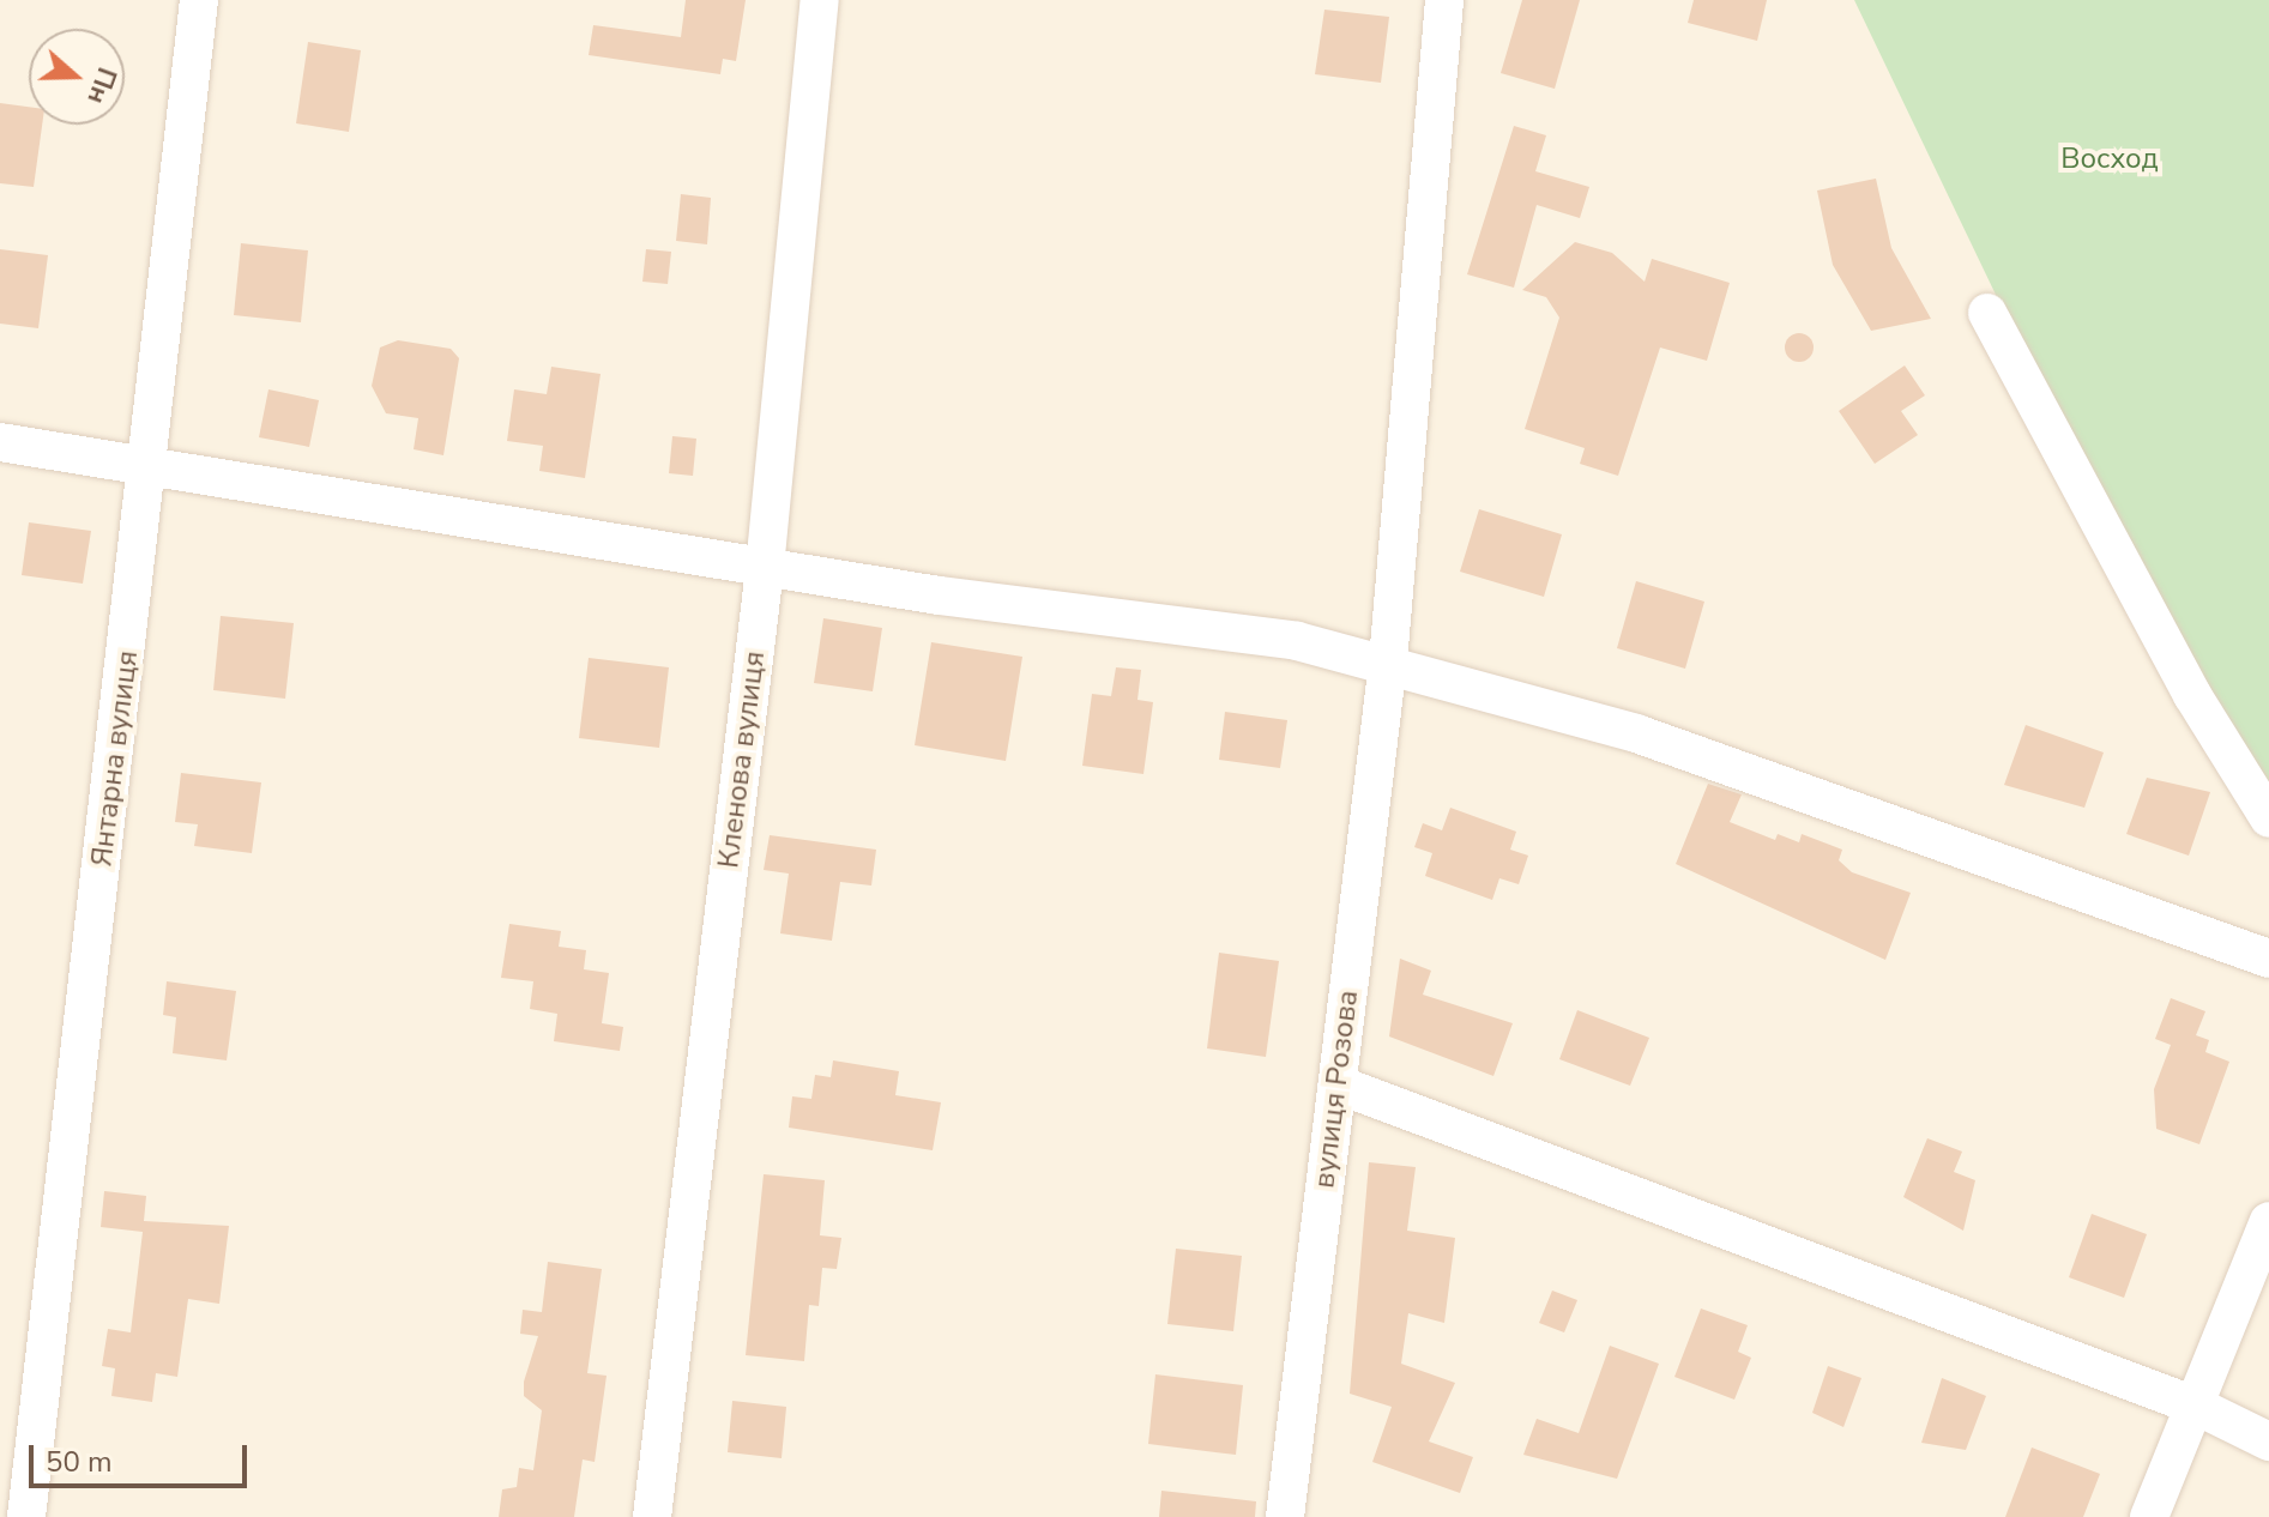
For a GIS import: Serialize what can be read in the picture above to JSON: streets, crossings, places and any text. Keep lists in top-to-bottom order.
{
  "streets": {
    "street": ["Янтарна вулиця", "Кленова вулиця", "вулиця Розова"]
  },
  "parks": ["Восход"],
  "scale_bar": "50 m",
  "north": "right"
}
